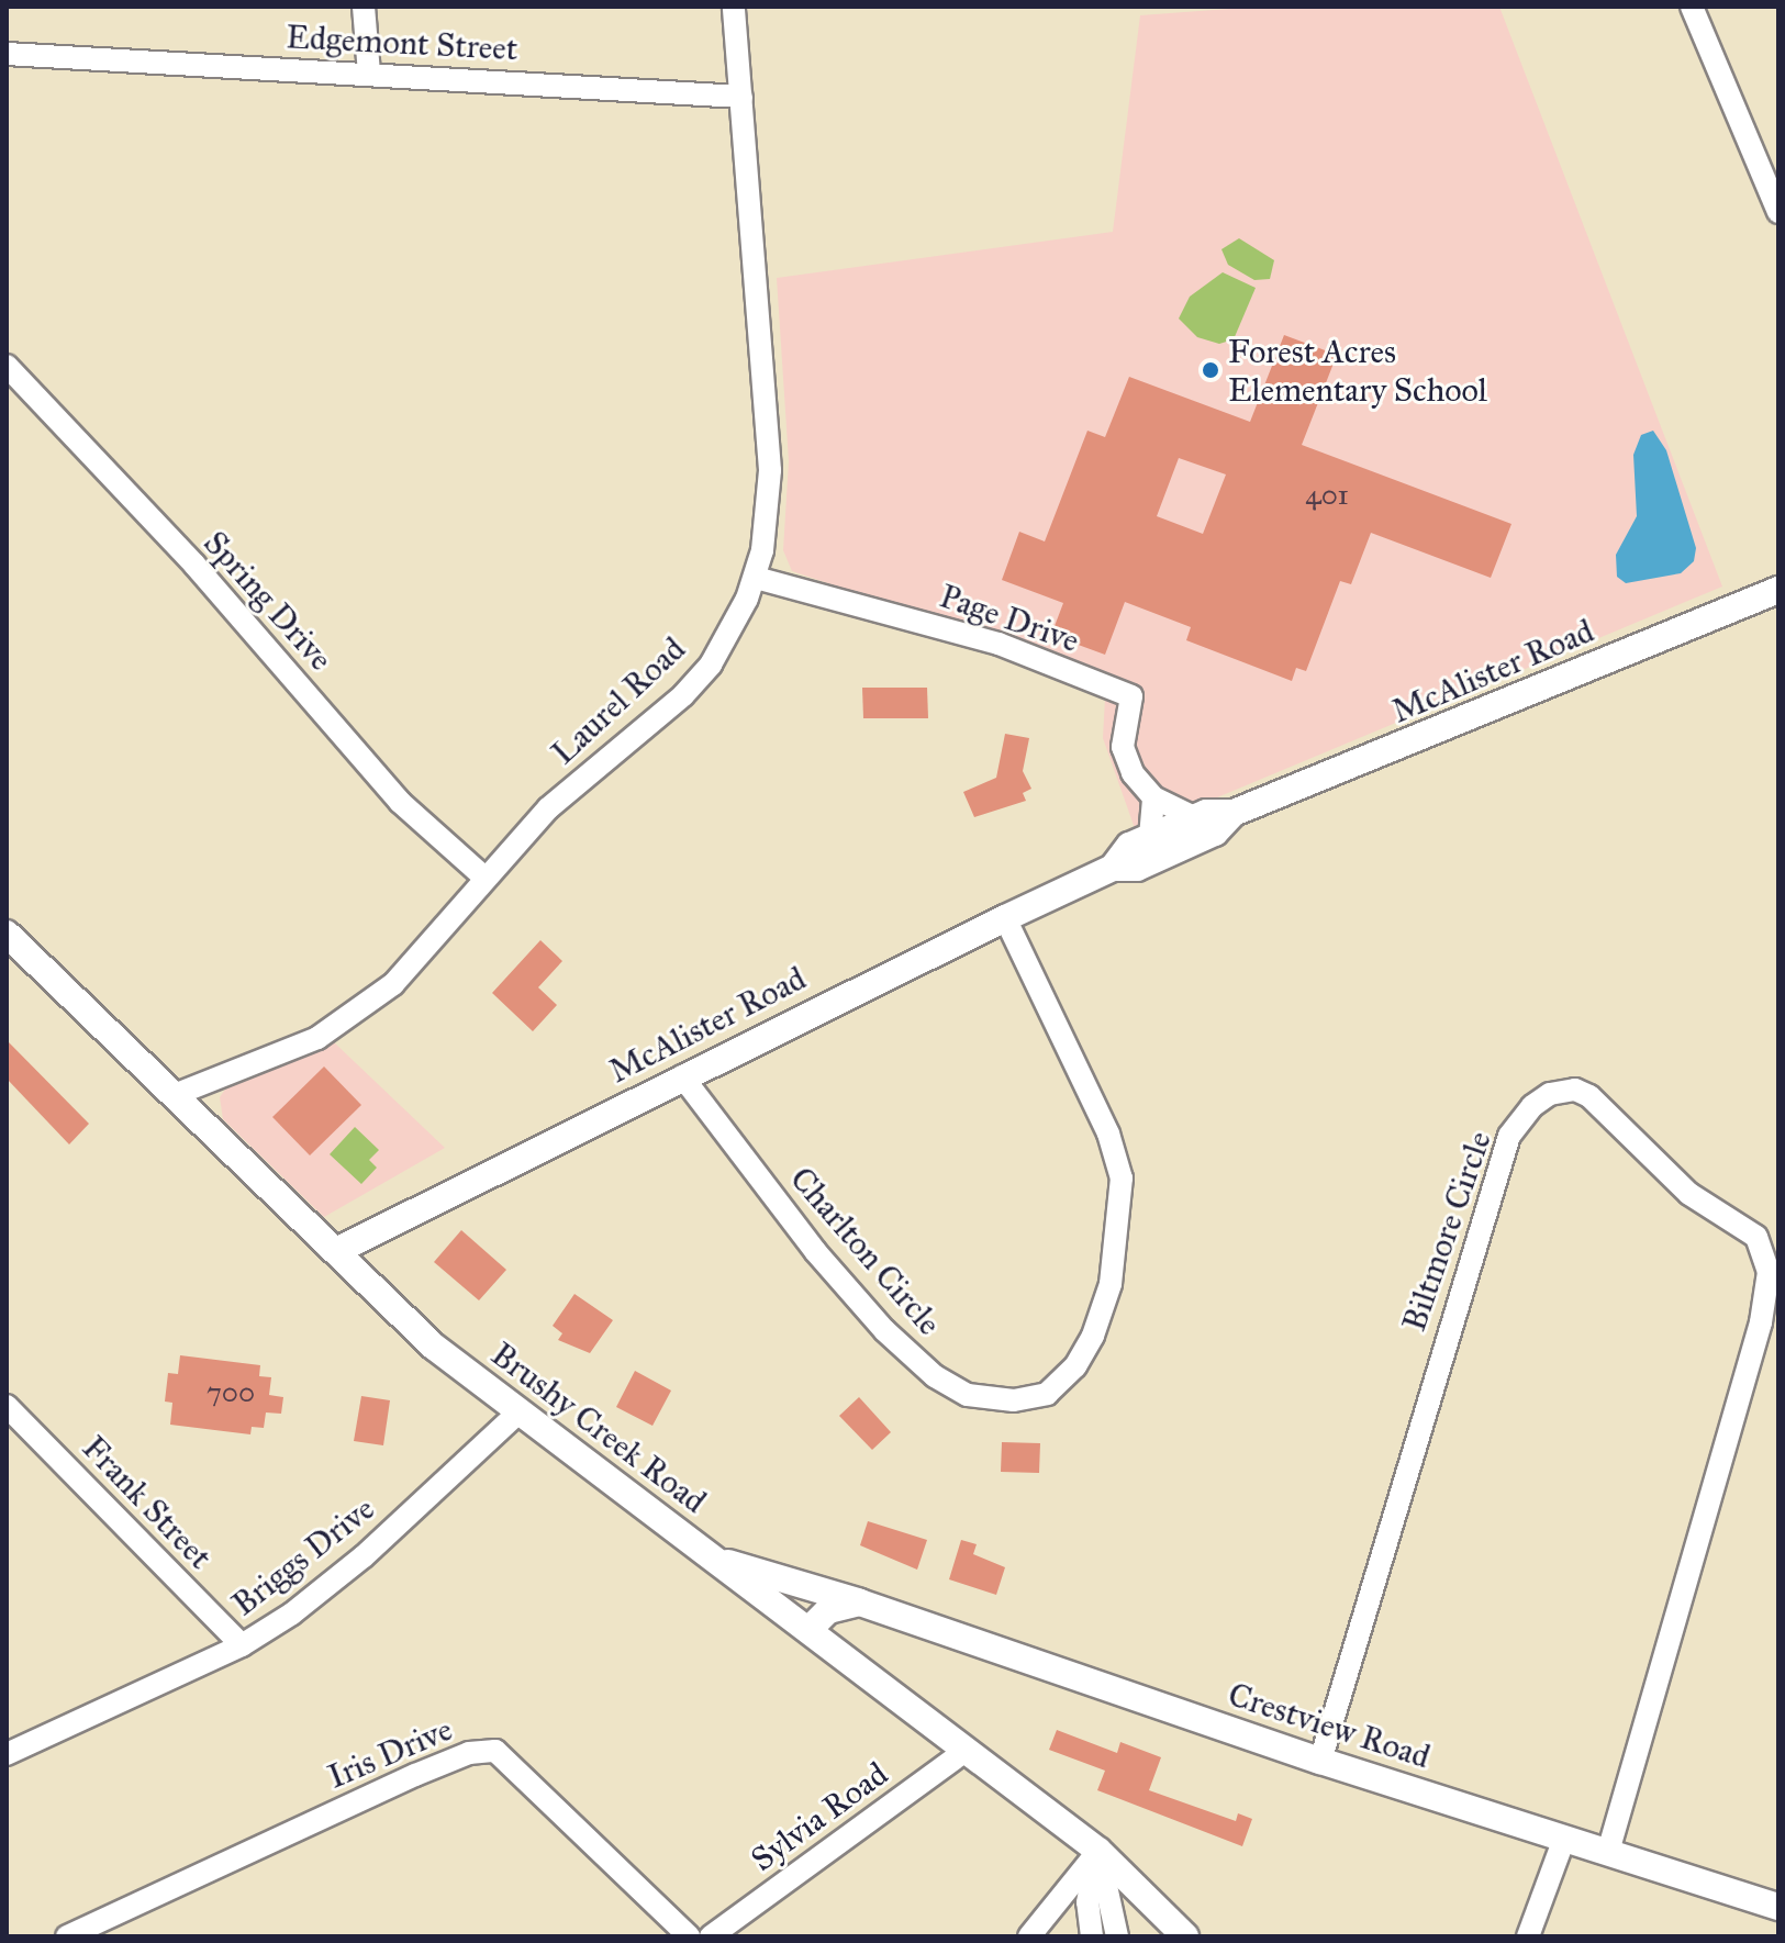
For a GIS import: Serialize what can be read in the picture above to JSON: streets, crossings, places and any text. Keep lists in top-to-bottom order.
{
  "streets": {
    "street": [
      "Edgemont Street",
      "Spring Drive",
      "Page Drive",
      "McAlister Road",
      "Laurel Road",
      "Biltmore Circle",
      "Charlton Circle",
      "Brushy Creek Road",
      "Frank Street",
      "Briggs Drive",
      "Crestview Road",
      "Iris Drive",
      "Sylvia Road"
    ]
  },
  "crossings": [
    ["Edgemont Street", "Laurel Road"],
    ["Spring Drive", "Laurel Road"],
    ["Page Drive", "McAlister Road"],
    ["Page Drive", "Laurel Road"],
    ["McAlister Road", "Charlton Circle"],
    ["McAlister Road", "Brushy Creek Road"],
    ["Laurel Road", "Brushy Creek Road"],
    ["Biltmore Circle", "Crestview Road"],
    ["Brushy Creek Road", "Briggs Drive"],
    ["Brushy Creek Road", "Crestview Road"],
    ["Brushy Creek Road", "Sylvia Road"],
    ["Frank Street", "Briggs Drive"]
  ],
  "places": ["Forest Acres Elementary School"],
  "house_numbers": ["401", "700"]
}
